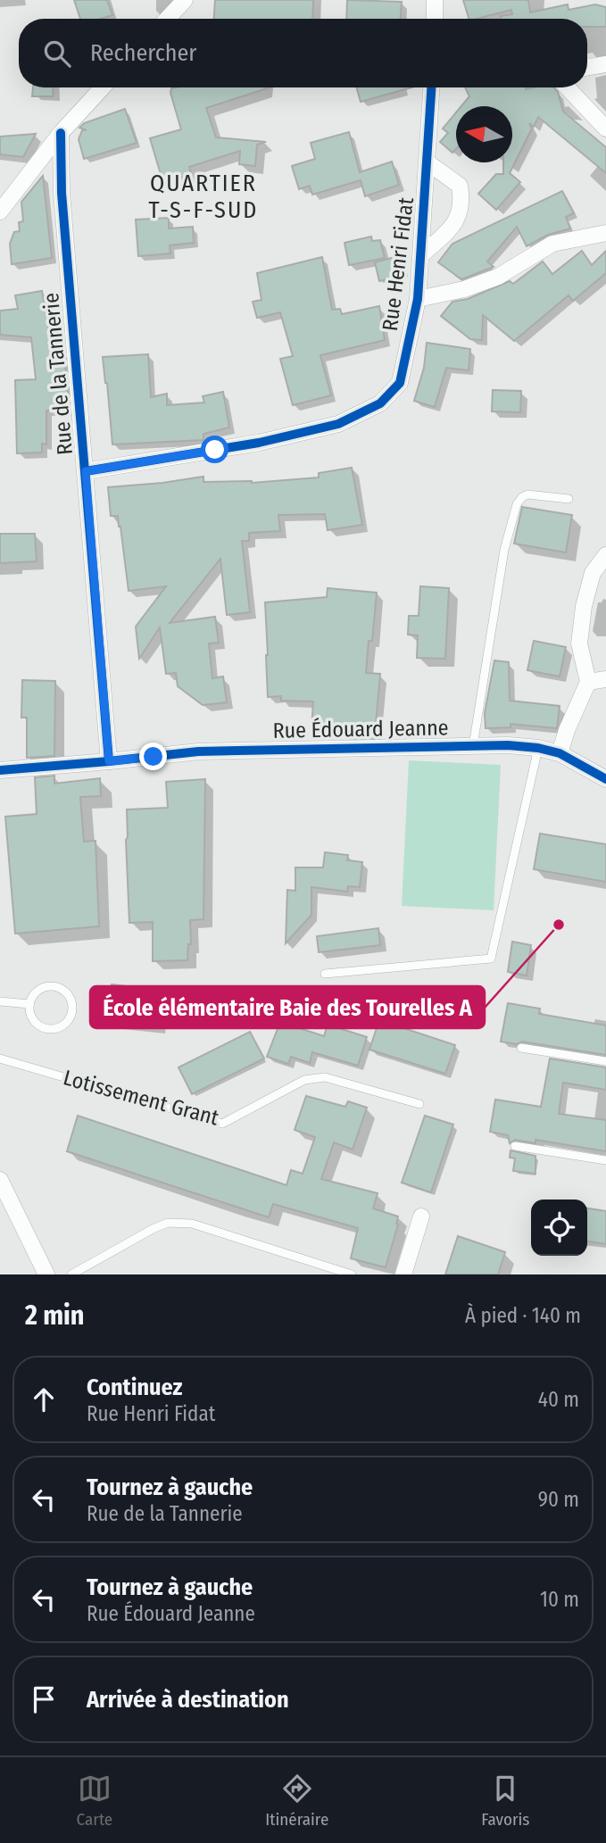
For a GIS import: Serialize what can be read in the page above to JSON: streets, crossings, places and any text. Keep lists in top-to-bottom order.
{
  "streets": {
    "street": ["Rue Henri Fidat", "Rue de la Tannerie", "Rue Édouard Jeanne"],
    "lane": ["Lotissement Grant"]
  },
  "crossings": [
    ["Rue Henri Fidat", "Rue de la Tannerie"],
    ["Rue de la Tannerie", "Rue Édouard Jeanne"]
  ],
  "districts": ["QUARTIER T-S-F-SUD"],
  "places": ["École élémentaire Baie des Tourelles A"],
  "north": "left",
  "page": {
    "search": "Rechercher",
    "heading": ["2 min", "À pied · 140 m"],
    "list": [
      ["Continuez", "Rue Henri Fidat", "40 m"],
      ["Tournez à gauche", "Rue de la Tannerie", "90 m"],
      ["Tournez à gauche", "Rue Édouard Jeanne", "10 m"],
      "Arrivée à destination"
    ],
    "nav": ["Carte", "Itinéraire", "Favoris"]
  }
}
